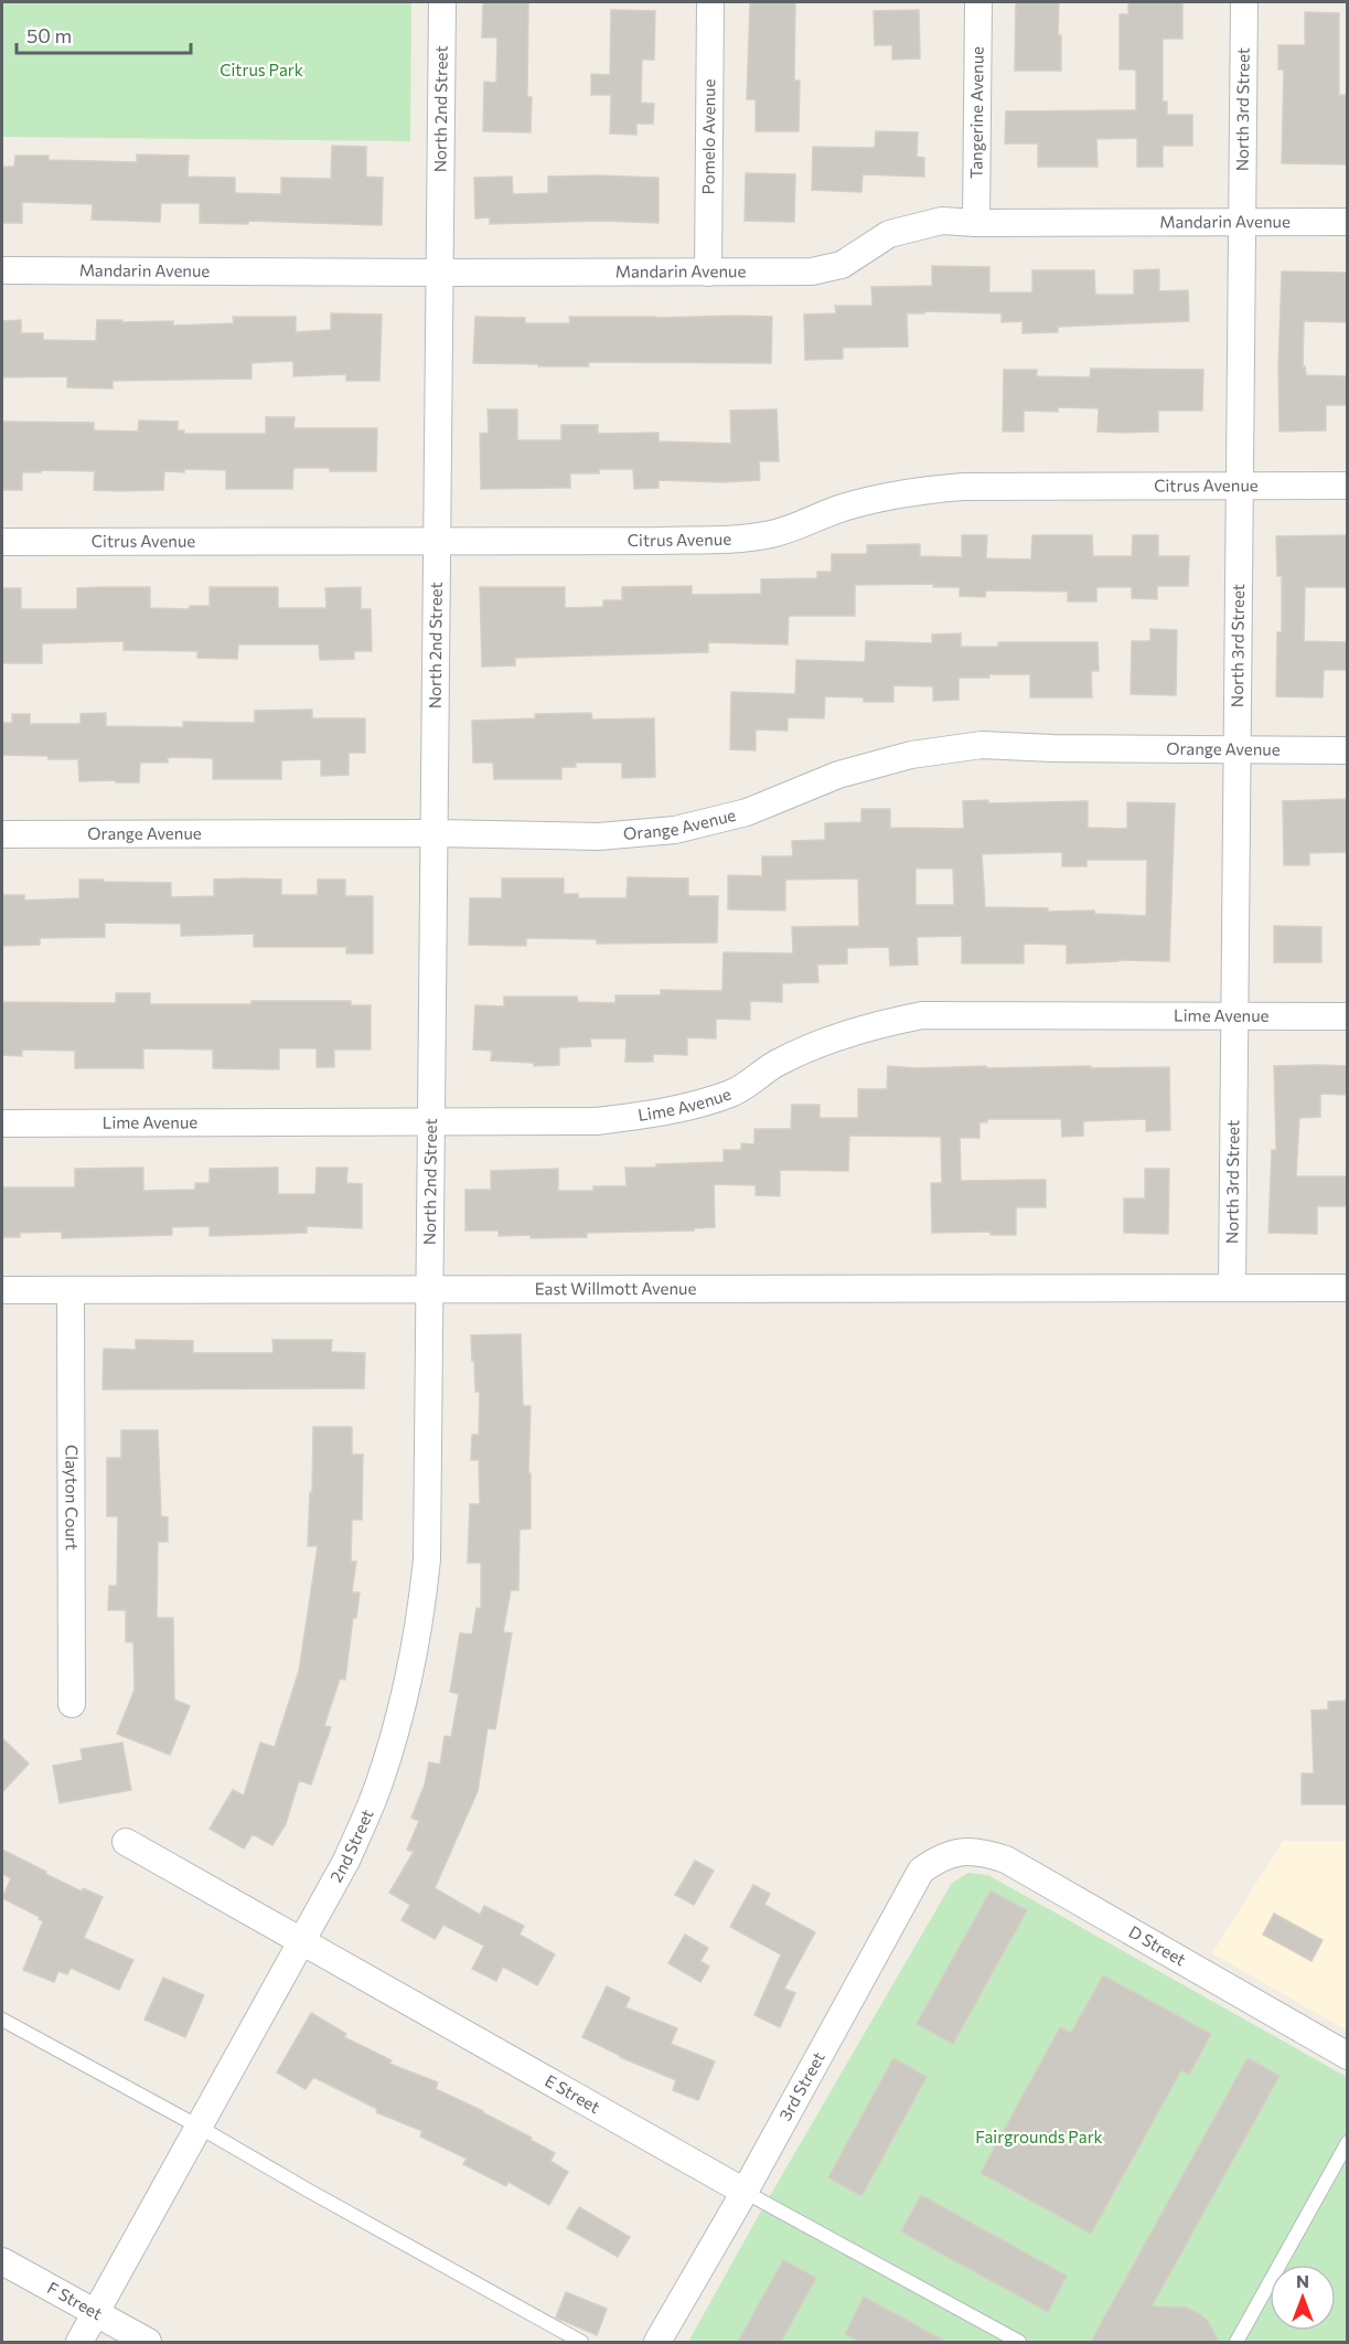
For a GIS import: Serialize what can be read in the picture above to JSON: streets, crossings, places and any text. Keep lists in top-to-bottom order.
{
  "streets": {
    "street": [
      "North 3rd Street",
      "North 2nd Street",
      "Tangerine Avenue",
      "Pomelo Avenue",
      "Mandarin Avenue",
      "Citrus Avenue",
      "Orange Avenue",
      "Lime Avenue",
      "East Willmott Avenue",
      "Clayton Court",
      "2nd Street",
      "D Street",
      "3rd Street",
      "E Street",
      "F Street"
    ]
  },
  "crossings": [
    ["North 3rd Street", "Mandarin Avenue"],
    ["North 3rd Street", "Citrus Avenue"],
    ["North 3rd Street", "Orange Avenue"],
    ["North 3rd Street", "Lime Avenue"],
    ["North 3rd Street", "East Willmott Avenue"],
    ["North 2nd Street", "Mandarin Avenue"],
    ["North 2nd Street", "Citrus Avenue"],
    ["North 2nd Street", "Orange Avenue"],
    ["North 2nd Street", "Lime Avenue"],
    ["North 2nd Street", "East Willmott Avenue"],
    ["North 2nd Street", "2nd Street"],
    ["Tangerine Avenue", "Mandarin Avenue"],
    ["Pomelo Avenue", "Mandarin Avenue"],
    ["East Willmott Avenue", "Clayton Court"],
    ["East Willmott Avenue", "2nd Street"],
    ["2nd Street", "E Street"],
    ["2nd Street", "F Street"],
    ["D Street", "3rd Street"],
    ["3rd Street", "E Street"]
  ],
  "parks": ["Citrus Park", "Fairgrounds Park"],
  "scale_bar": "50 m",
  "north": "top"
}
